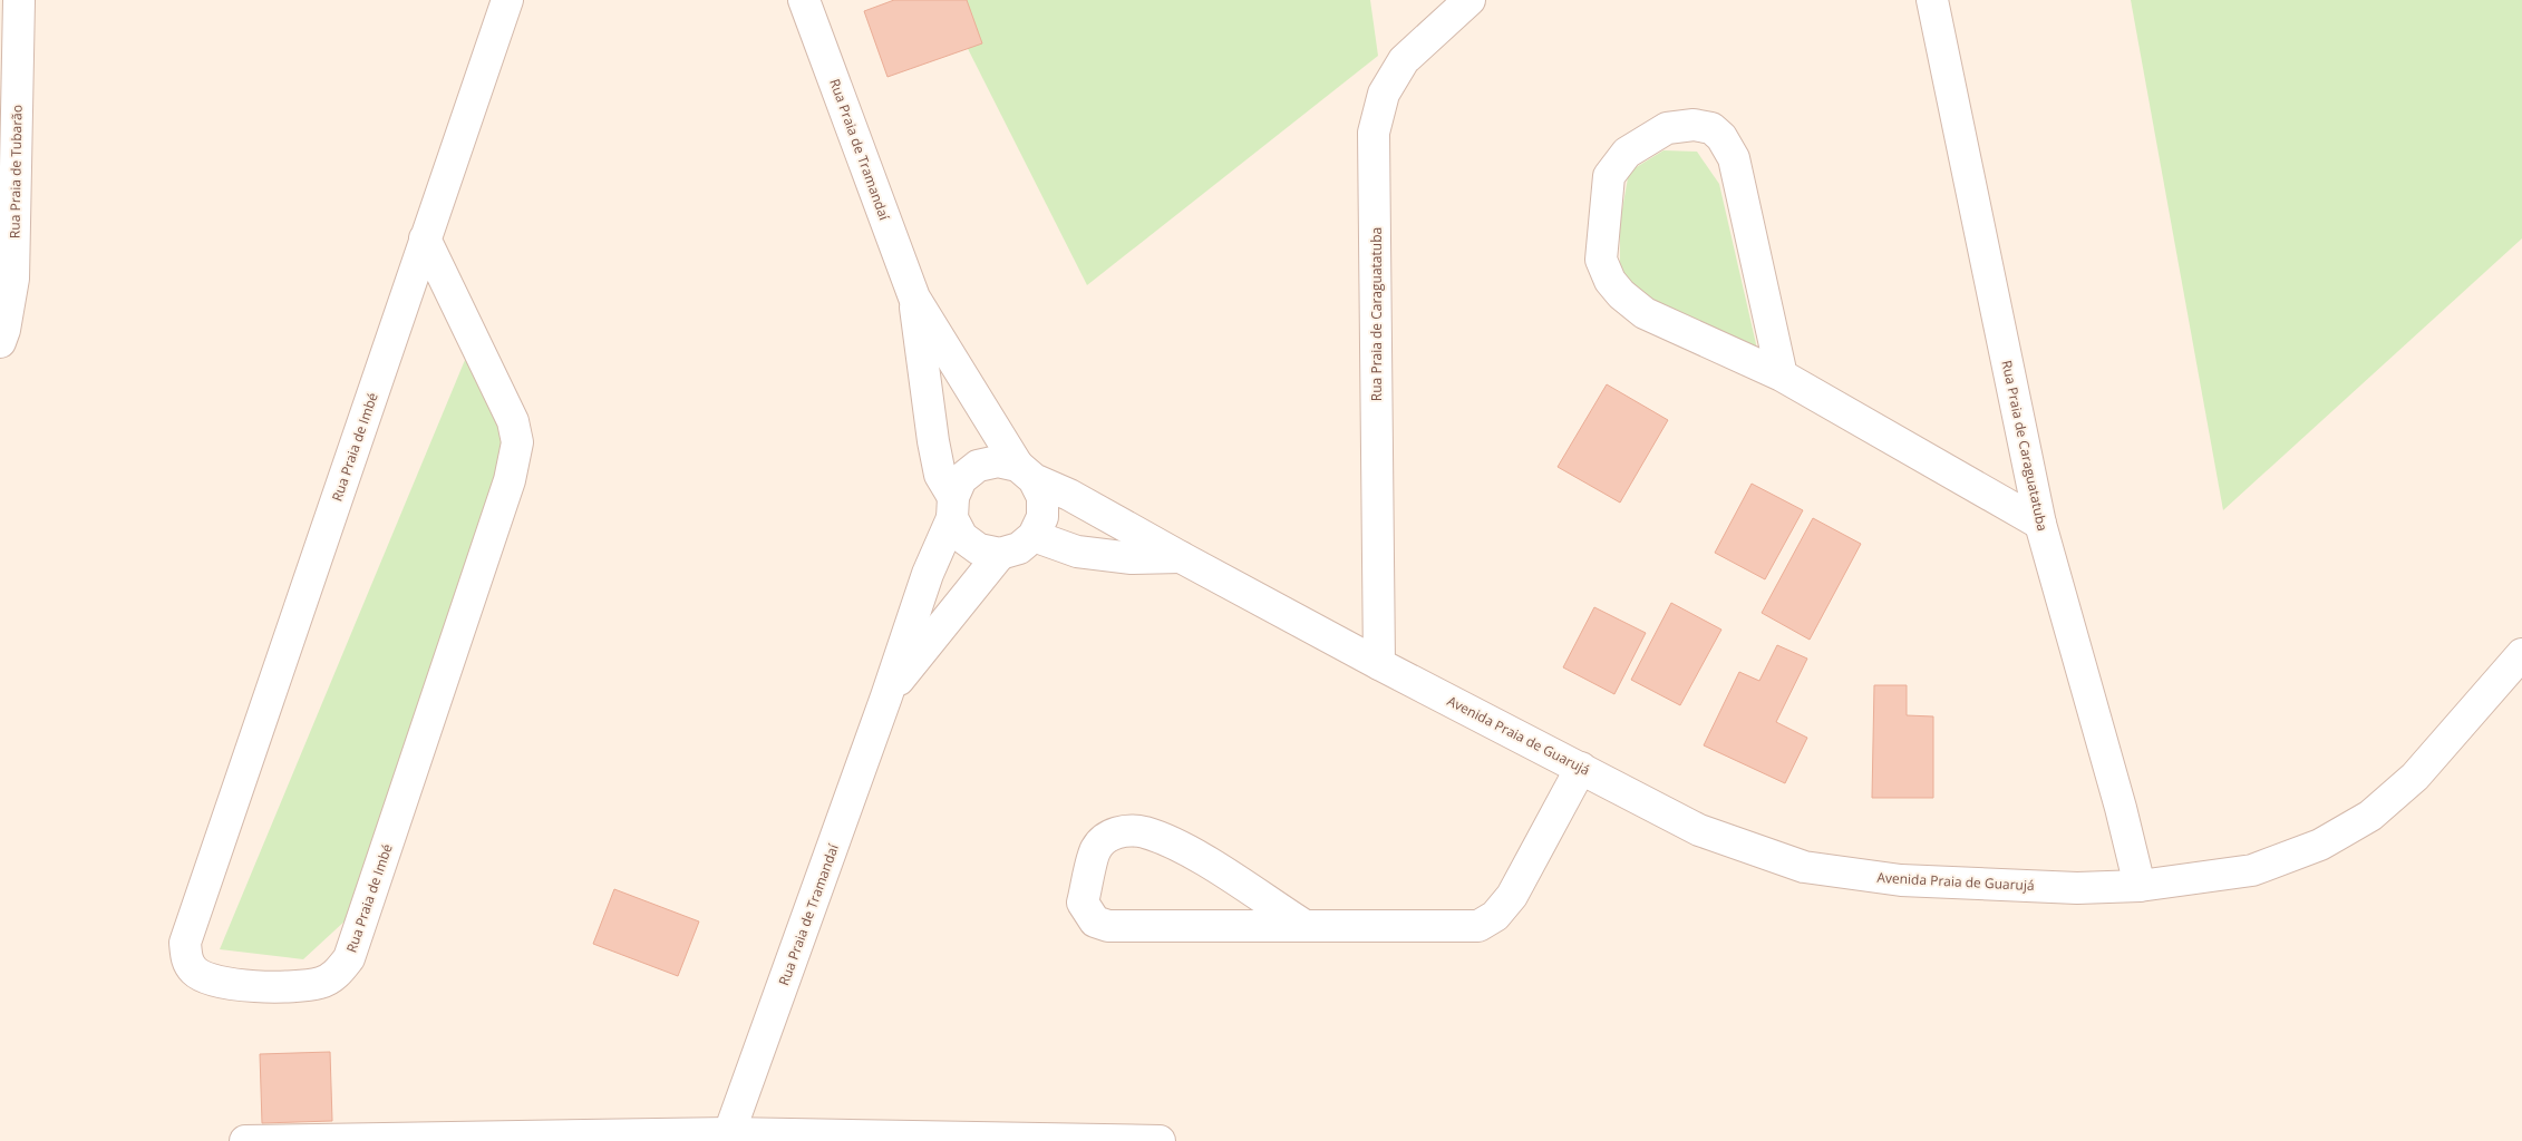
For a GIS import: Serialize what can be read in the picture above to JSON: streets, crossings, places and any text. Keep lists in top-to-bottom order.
{
  "streets": {
    "street": [
      "Rua Praia de Tramandaí",
      "Rua Praia de Tubarão",
      "Rua Praia de Caraguatatuba",
      "Rua Praia de Imbé",
      "Avenida Praia de Guarujá"
    ]
  },
  "crossings": [
    ["Rua Praia de Tramandaí", "Avenida Praia de Guarujá"],
    ["Rua Praia de Caraguatatuba", "Avenida Praia de Guarujá"]
  ]
}
